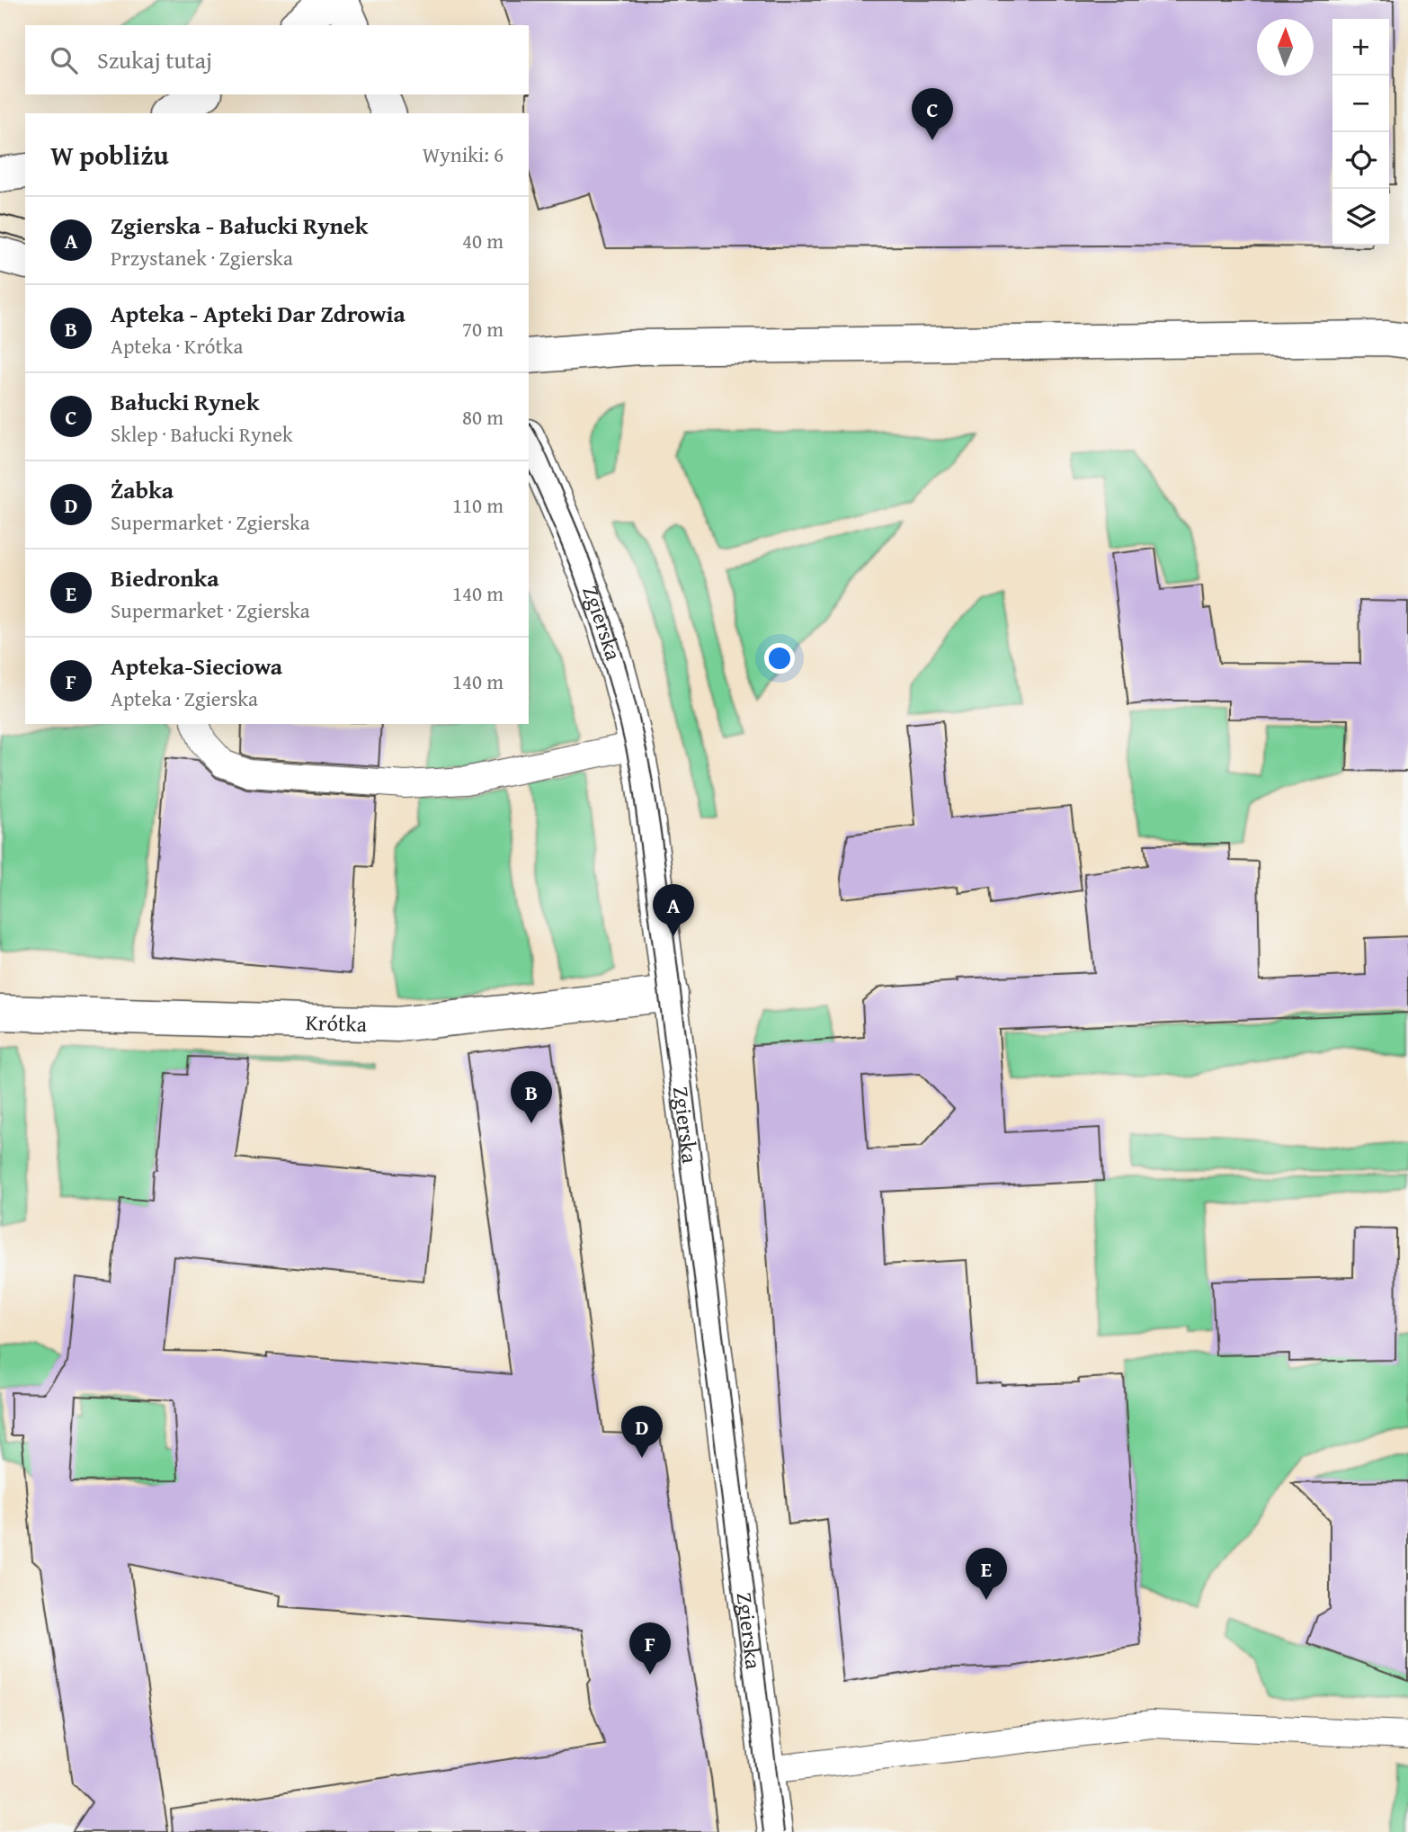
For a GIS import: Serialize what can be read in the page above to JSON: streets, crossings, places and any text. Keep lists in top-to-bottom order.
{
  "streets": {
    "street": ["Zgierska", "Krótka"]
  },
  "crossings": [
    ["Zgierska", "Krótka"]
  ],
  "north": "top",
  "page": {
    "map_buttons": ["+", "−"],
    "search": "Szukaj tutaj",
    "pins": [
      "C",
      "A",
      "B",
      "D",
      "E",
      "F"
    ],
    "heading": ["W pobliżu", "Wyniki: 6"],
    "list": [
      {
        "mark": "A",
        "name": "Zgierska - Bałucki Rynek",
        "note": "Przystanek · Zgierska",
        "value": "40 m"
      },
      {
        "mark": "B",
        "name": "Apteka - Apteki Dar Zdrowia",
        "note": "Apteka · Krótka",
        "value": "70 m"
      },
      {
        "mark": "C",
        "name": "Bałucki Rynek",
        "note": "Sklep · Bałucki Rynek",
        "value": "80 m"
      },
      {
        "mark": "D",
        "name": "Żabka",
        "note": "Supermarket · Zgierska",
        "value": "110 m"
      },
      {
        "mark": "E",
        "name": "Biedronka",
        "note": "Supermarket · Zgierska",
        "value": "140 m"
      },
      {
        "mark": "F",
        "name": "Apteka-Sieciowa",
        "note": "Apteka · Zgierska",
        "value": "140 m"
      }
    ]
  }
}
